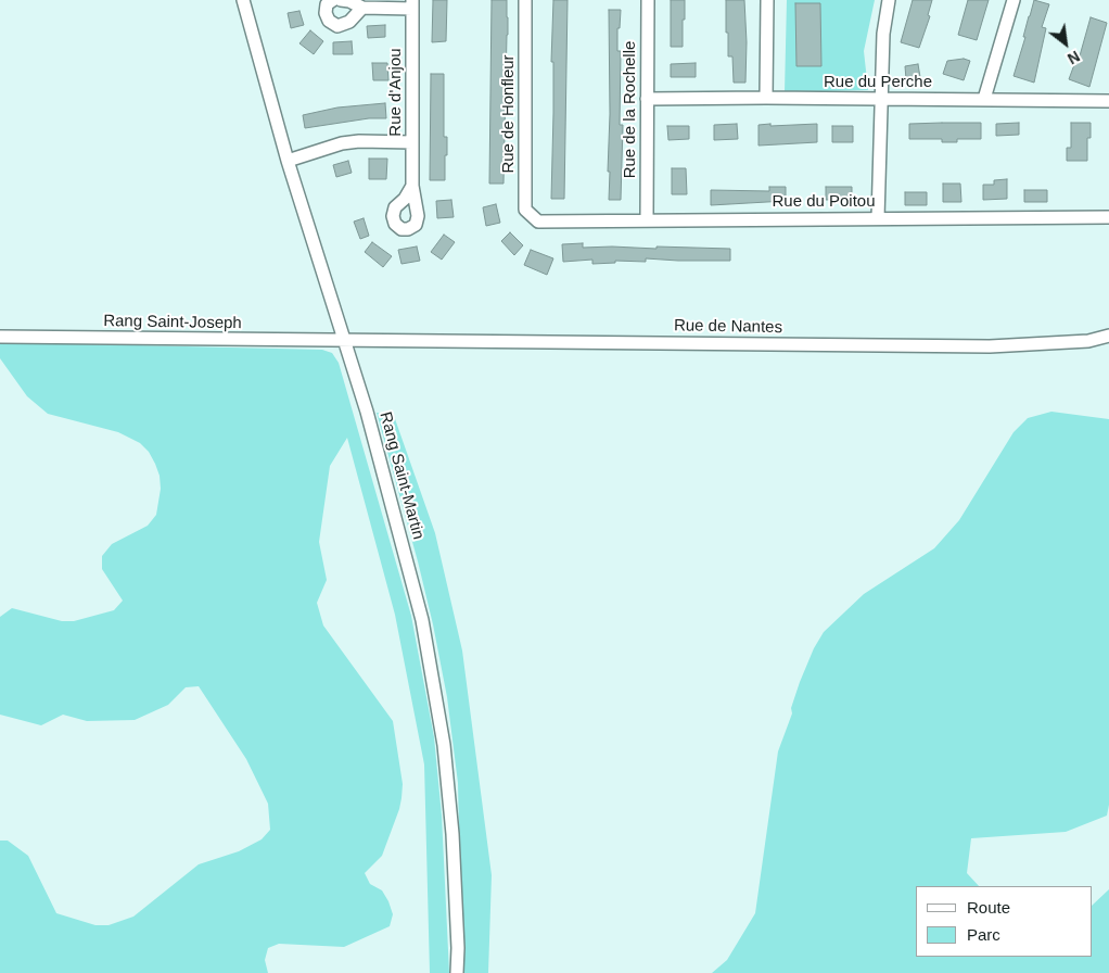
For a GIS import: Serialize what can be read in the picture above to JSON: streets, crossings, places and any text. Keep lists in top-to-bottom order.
{
  "streets": {
    "street": [
      "Rue du Perche",
      "Rue d'Anjou",
      "Rue de la Rochelle",
      "Rue de Honfleur",
      "Rue du Poitou",
      "Rang Saint-Joseph",
      "Rue de Nantes",
      "Rang Saint-Martin"
    ]
  },
  "crossings": [
    ["Rue du Perche", "Rue de la Rochelle"],
    ["Rue de la Rochelle", "Rue du Poitou"],
    ["Rue de Honfleur", "Rue du Poitou"],
    ["Rang Saint-Joseph", "Rue de Nantes"],
    ["Rang Saint-Joseph", "Rang Saint-Martin"],
    ["Rue de Nantes", "Rang Saint-Martin"]
  ],
  "legend": ["Route", "Parc"],
  "north": "bottom right"
}
